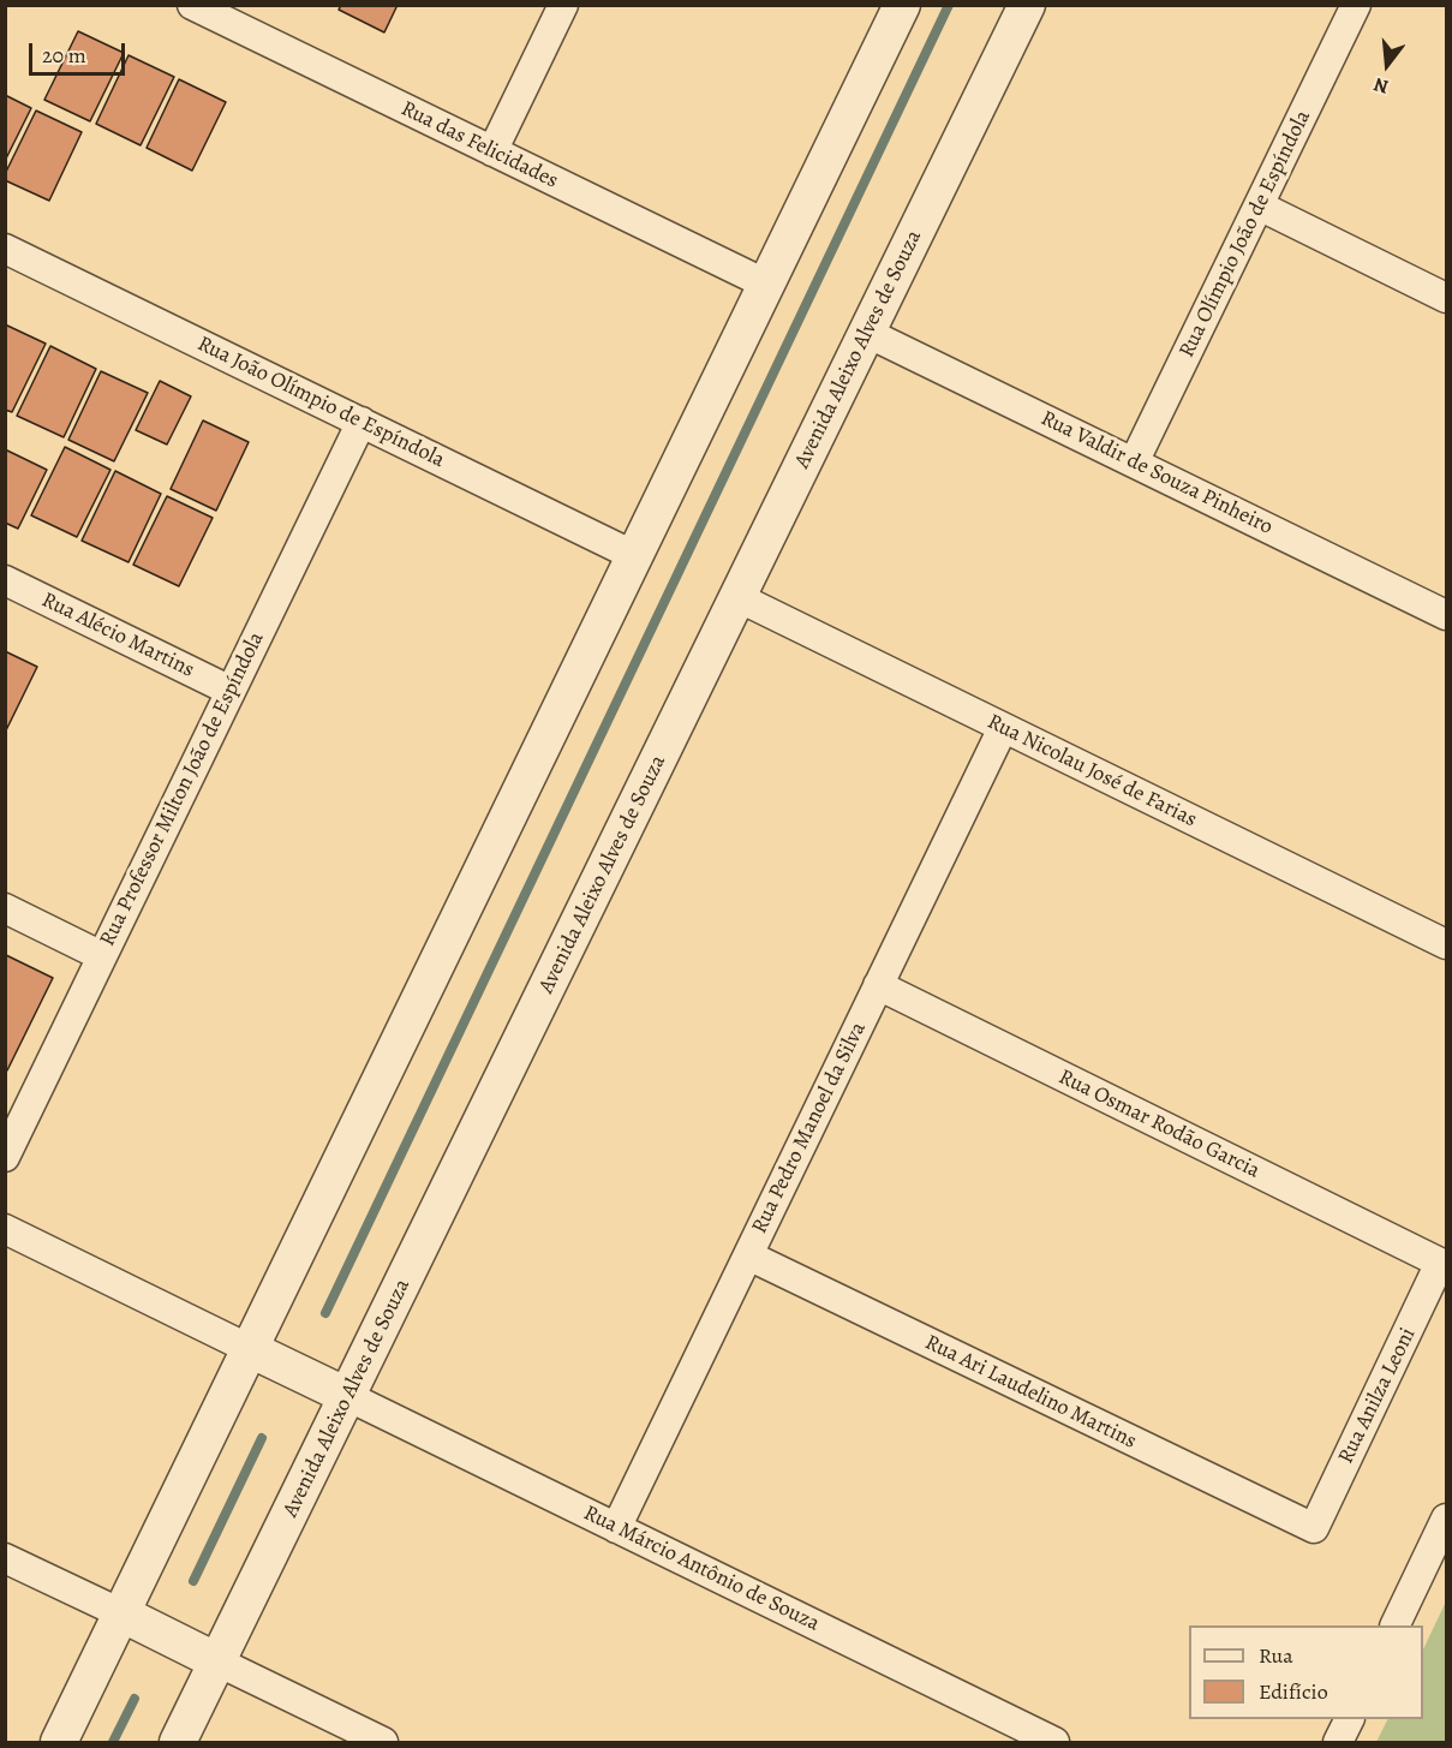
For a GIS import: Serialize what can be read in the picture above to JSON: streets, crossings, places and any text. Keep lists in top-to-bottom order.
{
  "streets": {
    "street": [
      "Rua das Felicidades",
      "Rua Olímpio João de Espíndola",
      "Avenida Aleixo Alves de Souza",
      "Rua João Olímpio de Espíndola",
      "Rua Valdir de Souza Pinheiro",
      "Rua Alécio Martins",
      "Rua Nicolau José de Farias",
      "Rua Professor Milton João de Espíndola",
      "Rua Osmar Rodão Garcia",
      "Rua Pedro Manoel da Silva",
      "Rua Ari Laudelino Martins",
      "Rua Anilza Leoni",
      "Rua Márcio Antônio de Souza"
    ]
  },
  "crossings": [
    ["Rua Olímpio João de Espíndola", "Rua Valdir de Souza Pinheiro"],
    ["Avenida Aleixo Alves de Souza", "Rua Valdir de Souza Pinheiro"],
    ["Avenida Aleixo Alves de Souza", "Rua Nicolau José de Farias"],
    ["Avenida Aleixo Alves de Souza", "Rua Márcio Antônio de Souza"],
    ["Rua João Olímpio de Espíndola", "Rua Professor Milton João de Espíndola"],
    ["Rua Alécio Martins", "Rua Professor Milton João de Espíndola"],
    ["Rua Nicolau José de Farias", "Rua Pedro Manoel da Silva"],
    ["Rua Osmar Rodão Garcia", "Rua Pedro Manoel da Silva"],
    ["Rua Osmar Rodão Garcia", "Rua Anilza Leoni"],
    ["Rua Pedro Manoel da Silva", "Rua Ari Laudelino Martins"],
    ["Rua Pedro Manoel da Silva", "Rua Márcio Antônio de Souza"],
    ["Rua Ari Laudelino Martins", "Rua Anilza Leoni"]
  ],
  "legend": ["Rua", "Edifício"],
  "scale_bar": "20 m",
  "north": "bottom"
}
